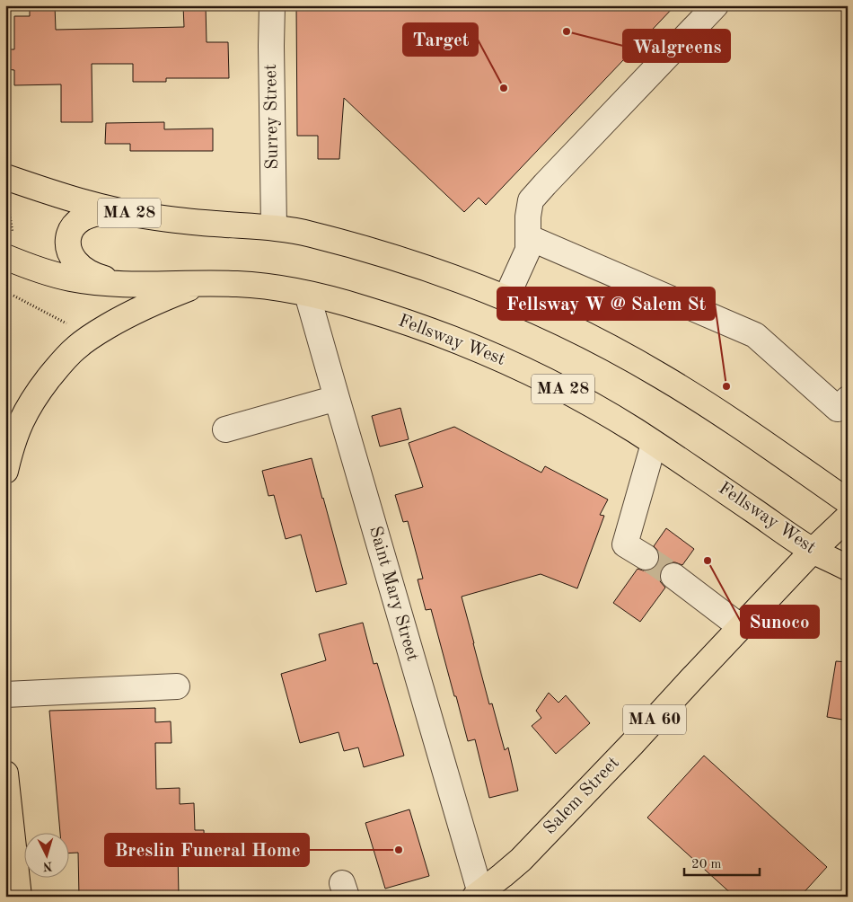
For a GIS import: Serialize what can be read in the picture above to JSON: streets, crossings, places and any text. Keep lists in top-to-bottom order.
{
  "streets": {
    "main road": [
      "MA 28",
      "Fellsway West",
      "MA 60",
      "Salem Street"
    ],
    "street": ["Surrey Street", "Saint Mary Street"]
  },
  "crossings": [
    ["Surrey Street", "MA 28"],
    ["Fellsway West", "Saint Mary Street"],
    ["Fellsway West", "Salem Street"],
    ["Saint Mary Street", "Salem Street"]
  ],
  "places": [
    "Walgreens",
    "Target",
    "Fellsway W @ Salem St",
    "Sunoco",
    "Breslin Funeral Home"
  ],
  "scale_bar": "20 m",
  "north": "bottom"
}
